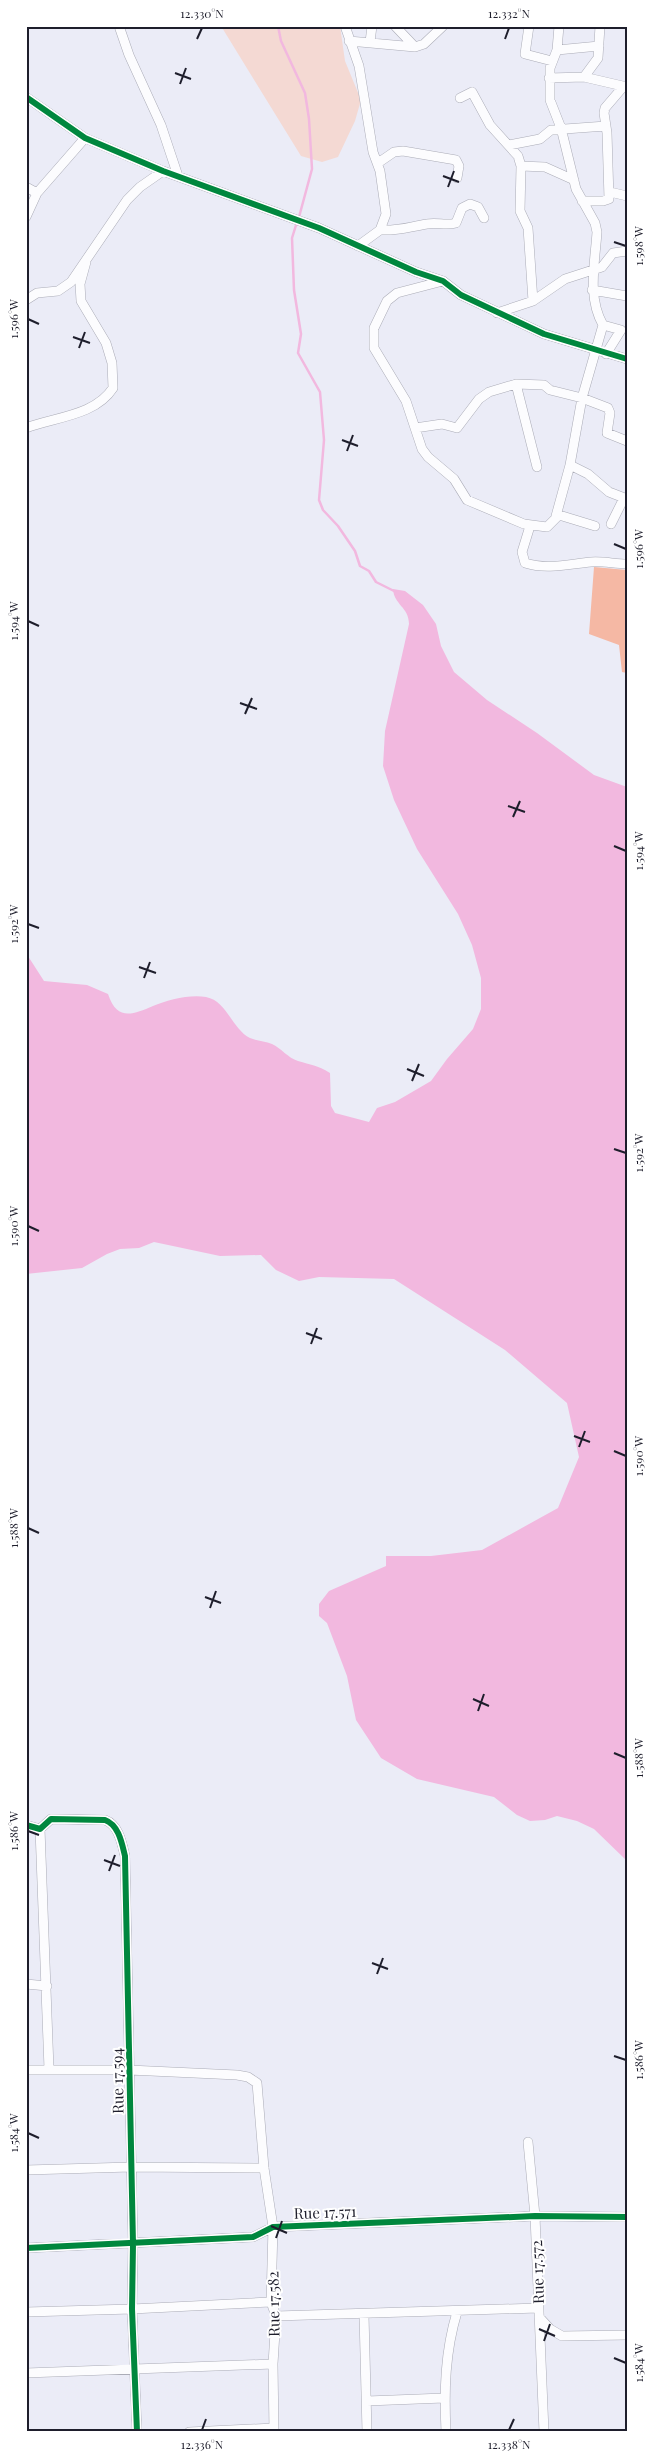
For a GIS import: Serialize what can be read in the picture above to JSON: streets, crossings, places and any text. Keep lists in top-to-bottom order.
{
  "streets": {
    "street": [
      "Rue 17.594",
      "Rue 17.571",
      "Rue 17.572",
      "Rue 17.582"
    ]
  },
  "crossings": [
    ["Rue 17.594", "Rue 17.571"],
    ["Rue 17.594", "Rue 17.582"],
    ["Rue 17.571", "Rue 17.572"],
    ["Rue 17.571", "Rue 17.582"]
  ],
  "coordinates": [
    "12.330°N",
    "12.332°N",
    "1.598°W",
    "1.596°W",
    "1.594°W",
    "1.592°W",
    "1.590°W",
    "1.588°W",
    "1.586°W",
    "1.584°W",
    "12.336°N",
    "12.338°N"
  ]
}
